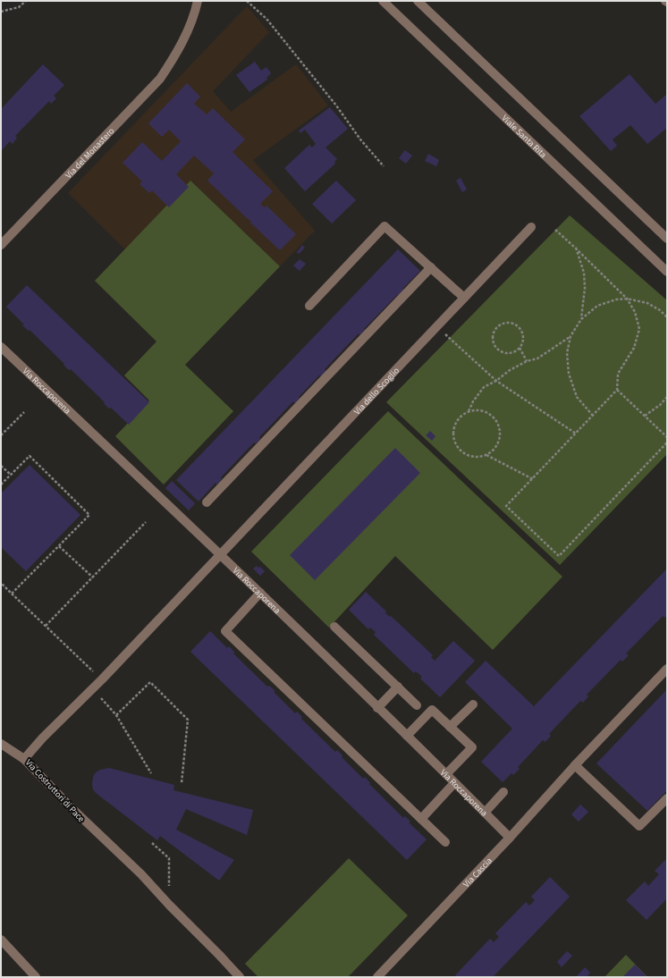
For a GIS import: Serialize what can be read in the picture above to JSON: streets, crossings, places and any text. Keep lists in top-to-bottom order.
{
  "streets": {
    "street": [
      "Viale Santa Rita",
      "Via del Monastero",
      "Via Roccaporena",
      "Via dello Scoglio",
      "Via Costruttori di Pace",
      "Via Cascia"
    ]
  },
  "crossings": [
    ["Via Roccaporena", "Via dello Scoglio"],
    ["Via Roccaporena", "Via Costruttori di Pace"],
    ["Via Roccaporena", "Via Cascia"],
    ["Via dello Scoglio", "Via Costruttori di Pace"]
  ]
}
